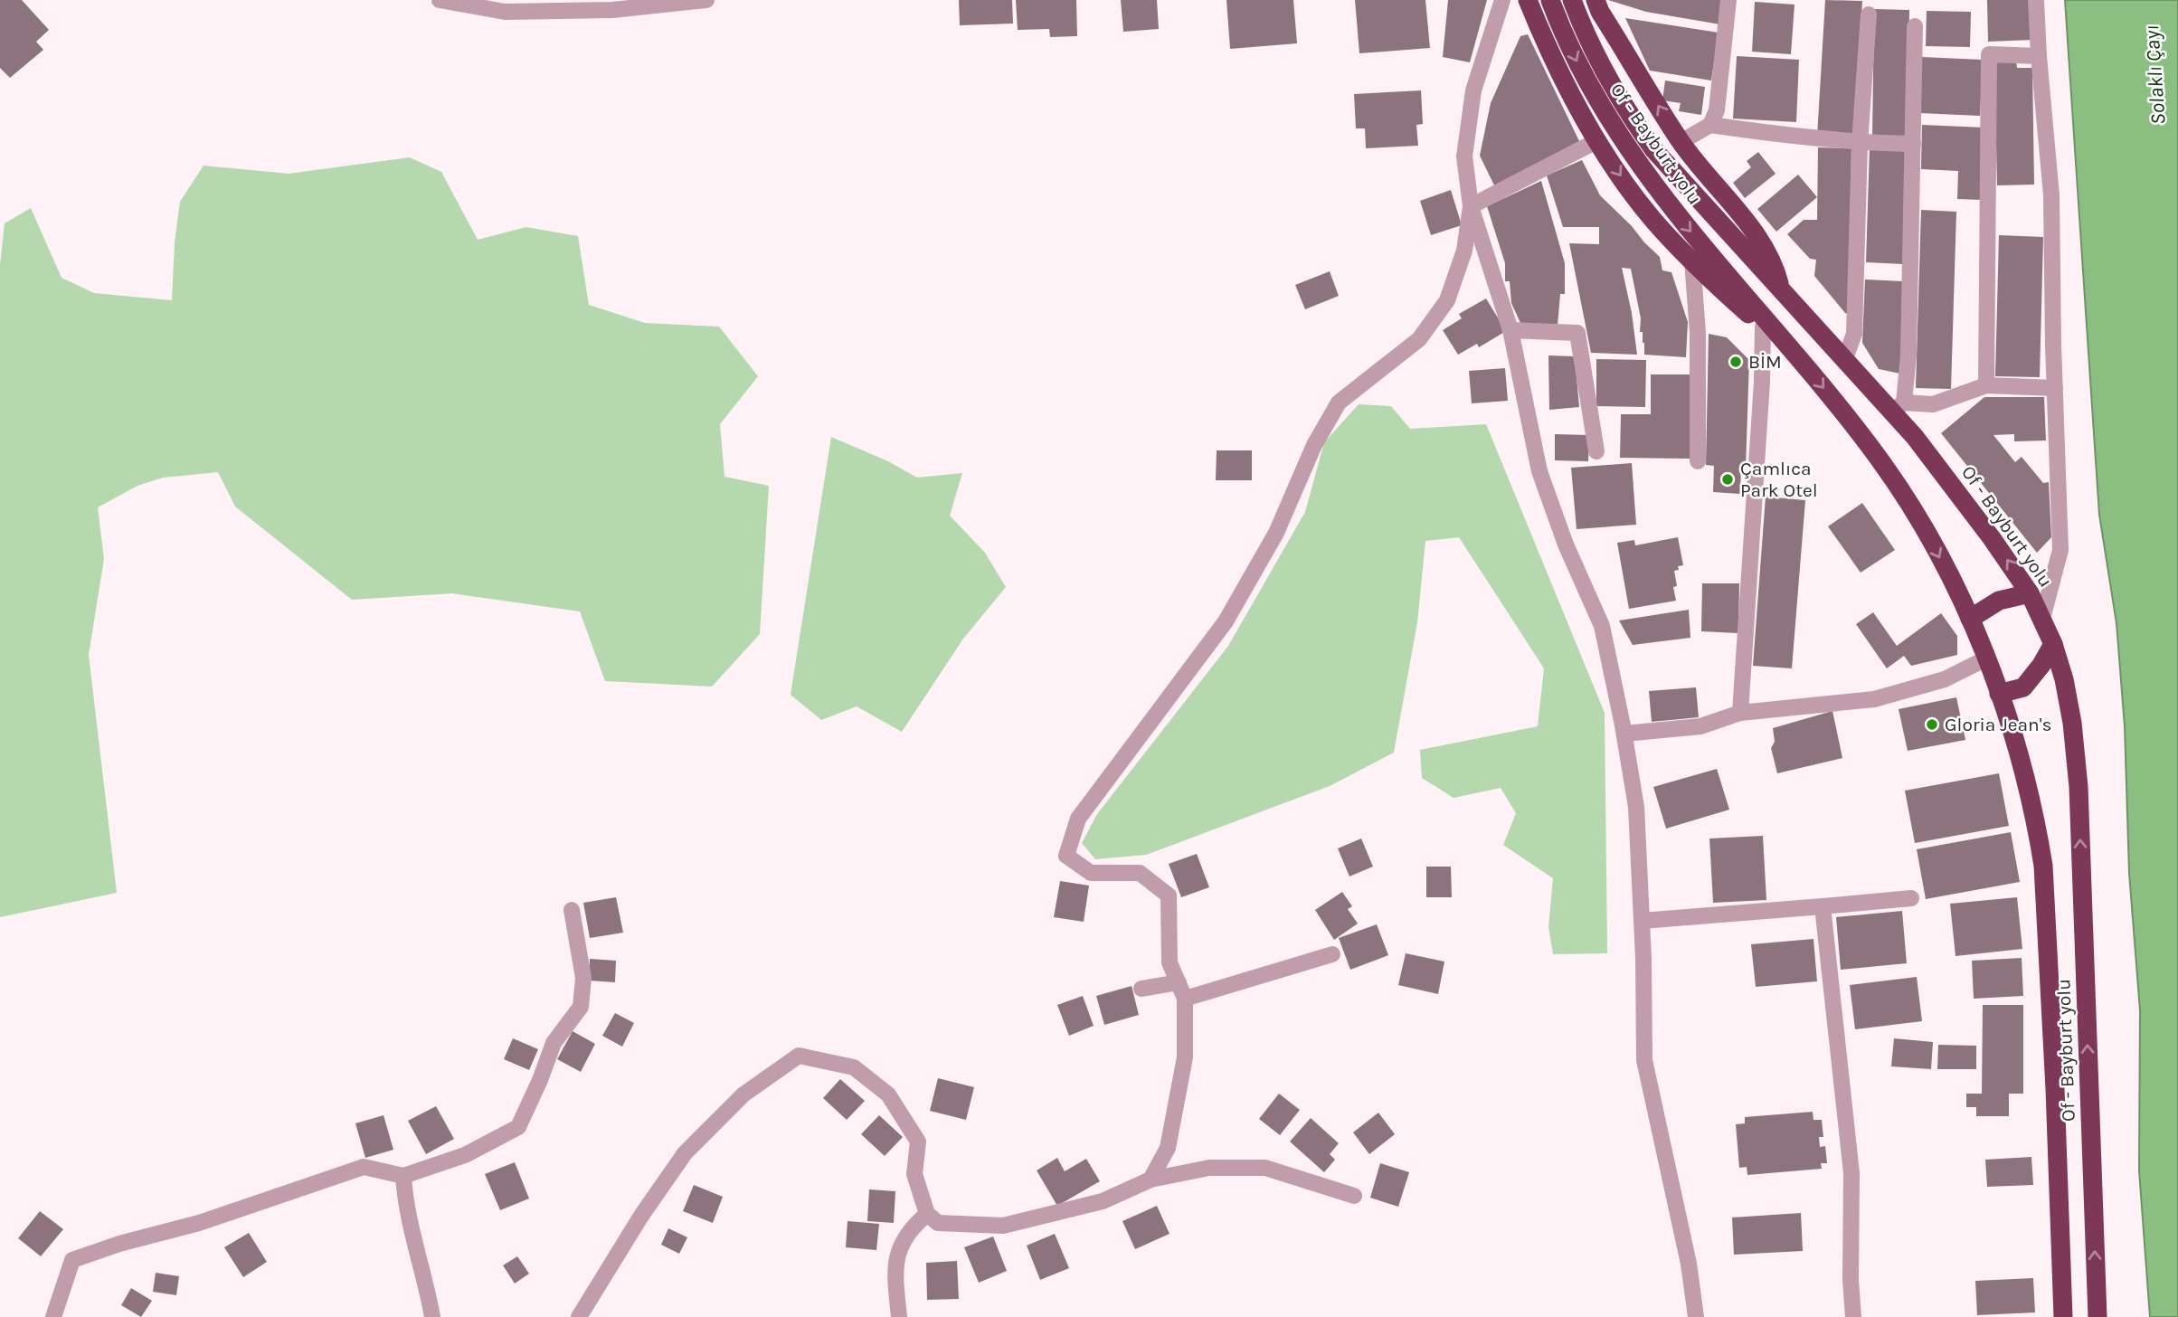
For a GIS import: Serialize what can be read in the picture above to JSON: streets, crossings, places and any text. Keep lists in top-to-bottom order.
{
  "streets": {
    "highway": ["Of - Bayburt yolu"]
  },
  "water": ["Solaklı Çayı"],
  "places": ["BİM", "Çamlıca Park Otel", "Gloria Jean's"]
}
